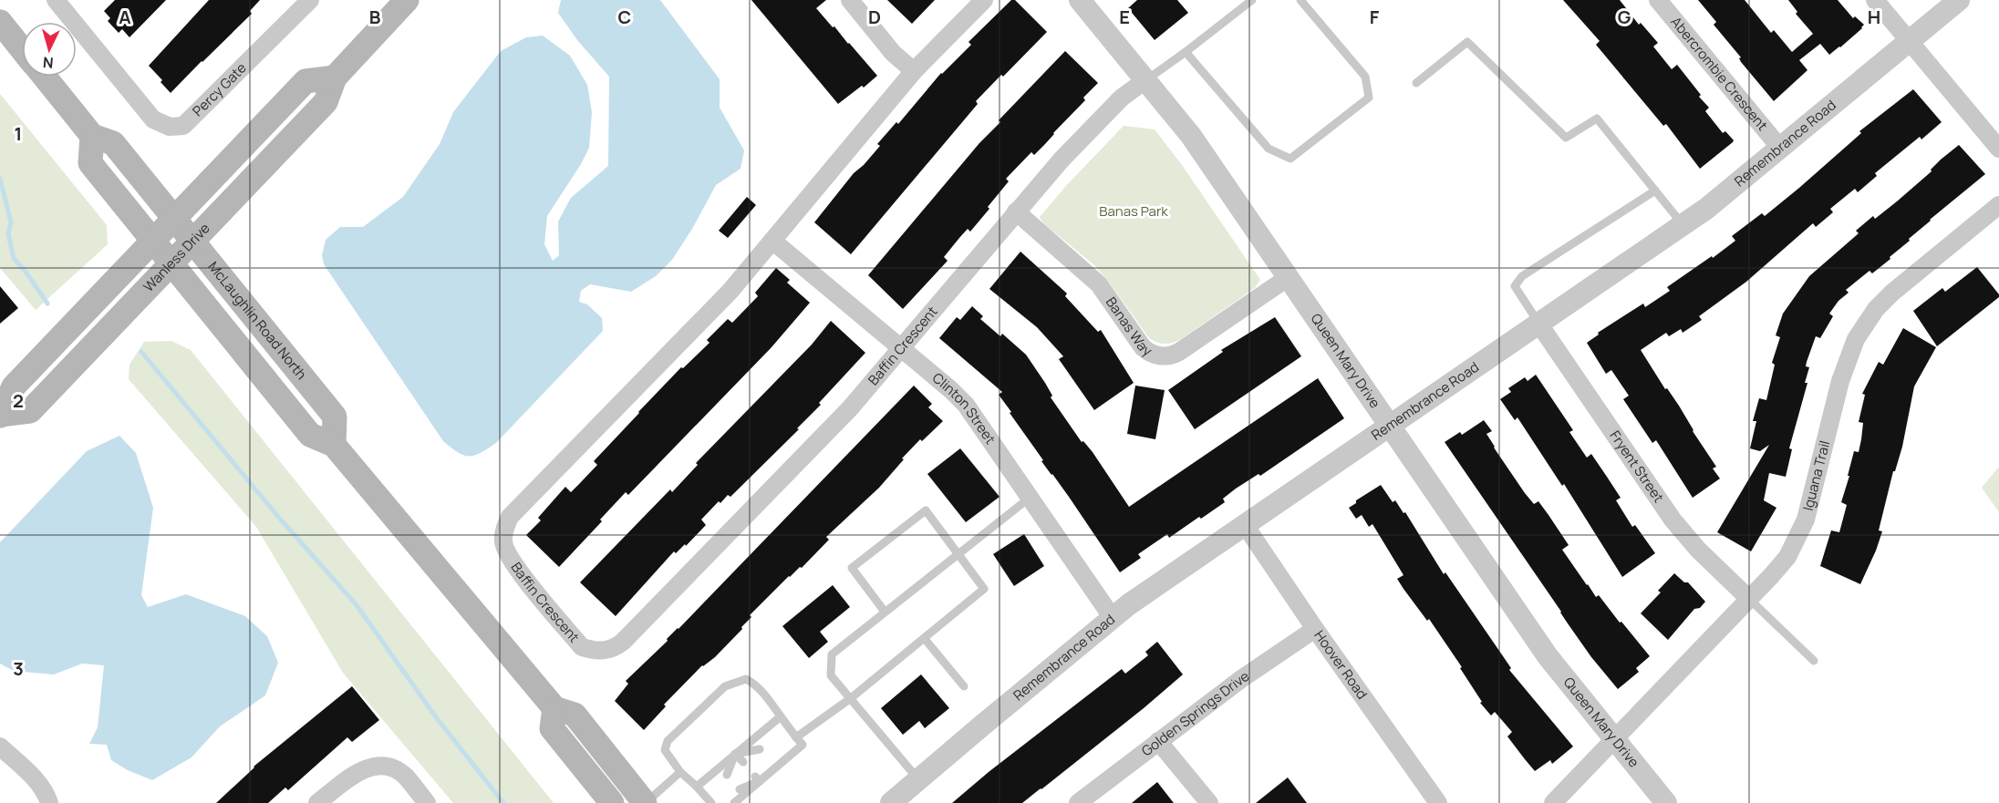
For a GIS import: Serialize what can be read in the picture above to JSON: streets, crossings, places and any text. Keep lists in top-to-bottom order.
{
  "streets": {
    "main road": ["Wanless Drive", "McLaughlin Road North"],
    "street": [
      "Abercrombie Crescent",
      "Percy Gate",
      "Remembrance Road",
      "Banas Way",
      "Baffin Crescent",
      "Queen Mary Drive",
      "Clinton Street",
      "Fryent Street",
      "Iguana Trail",
      "Hoover Road",
      "Golden Springs Drive"
    ]
  },
  "crossings": [
    ["Abercrombie Crescent", "Remembrance Road"],
    ["Remembrance Road", "Queen Mary Drive"],
    ["Remembrance Road", "Clinton Street"],
    ["Remembrance Road", "Fryent Street"],
    ["Remembrance Road", "Hoover Road"],
    ["Wanless Drive", "McLaughlin Road North"],
    ["Banas Way", "Baffin Crescent"],
    ["Banas Way", "Queen Mary Drive"],
    ["Baffin Crescent", "Queen Mary Drive"],
    ["Baffin Crescent", "Clinton Street"],
    ["Queen Mary Drive", "Iguana Trail"],
    ["Fryent Street", "Iguana Trail"],
    ["Hoover Road", "Golden Springs Drive"]
  ],
  "parks": ["Banas Park"],
  "north": "bottom",
  "grid": {
    "columns": [
      "A",
      "B",
      "C",
      "D",
      "E",
      "F",
      "G",
      "H"
    ],
    "rows": ["1", "2", "3"]
  }
}
